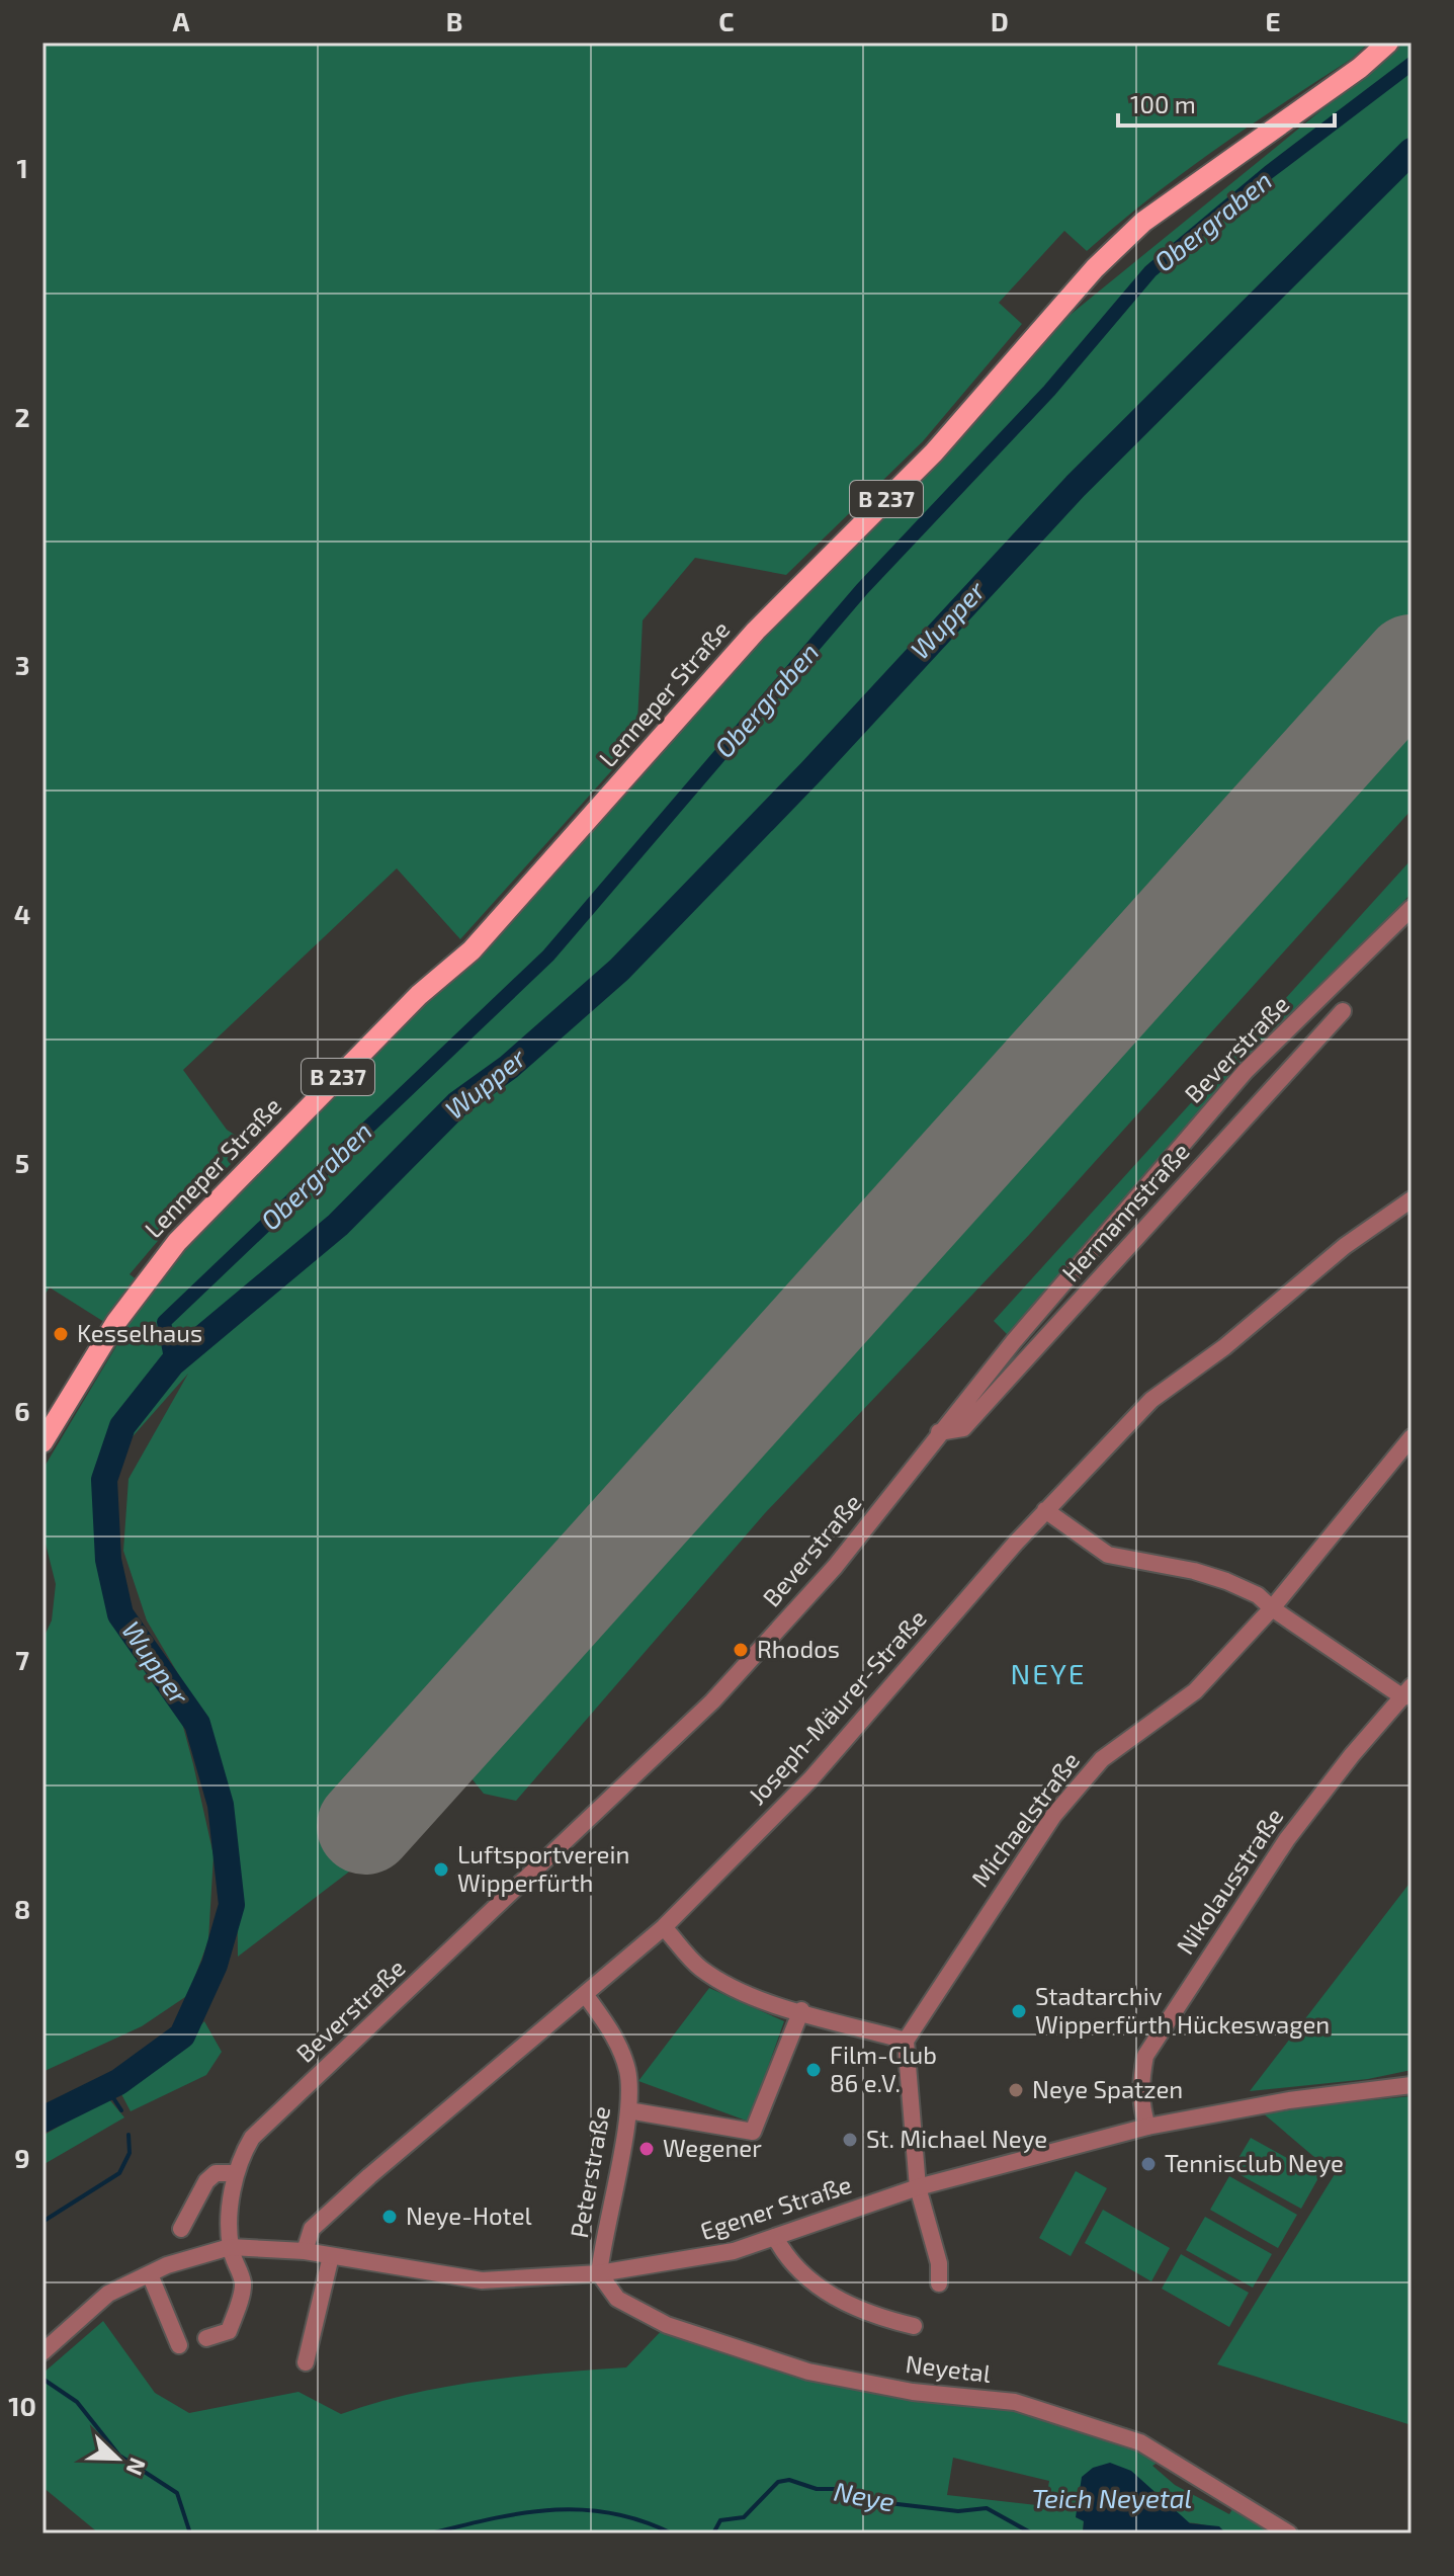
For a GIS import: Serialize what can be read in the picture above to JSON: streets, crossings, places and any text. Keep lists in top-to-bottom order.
{
  "streets": {
    "main road": ["B 237", "Lenneper Straße"],
    "street": [
      "Beverstraße",
      "Hermannstraße",
      "Joseph-Mäurer-Straße",
      "Michaelstraße",
      "Nikolausstraße",
      "Peterstraße",
      "Egener Straße",
      "Neyetal"
    ]
  },
  "crossings": [
    ["Beverstraße", "Hermannstraße"],
    ["Beverstraße", "Egener Straße"],
    ["Joseph-Mäurer-Straße", "Peterstraße"],
    ["Joseph-Mäurer-Straße", "Egener Straße"],
    ["Nikolausstraße", "Egener Straße"],
    ["Peterstraße", "Egener Straße"],
    ["Peterstraße", "Neyetal"],
    ["Egener Straße", "Neyetal"]
  ],
  "districts": ["NEYE"],
  "water": [
    "Obergraben",
    "Wupper",
    "Neye",
    "Teich Neyetal"
  ],
  "places": [
    "Kesselhaus",
    "Rhodos",
    "Luftsportverein Wipperfürth",
    "Stadtarchiv Wipperfürth Hückeswagen",
    "Film-Club 86 e.V.",
    "Neye Spatzen",
    "St. Michael Neye",
    "Wegener",
    "Tennisclub Neye",
    "Neye-Hotel"
  ],
  "scale_bar": "100 m",
  "north": "bottom right",
  "grid": {
    "columns": [
      "A",
      "B",
      "C",
      "D",
      "E"
    ],
    "rows": [
      "1",
      "2",
      "3",
      "4",
      "5",
      "6",
      "7",
      "8",
      "9",
      "10"
    ]
  }
}
